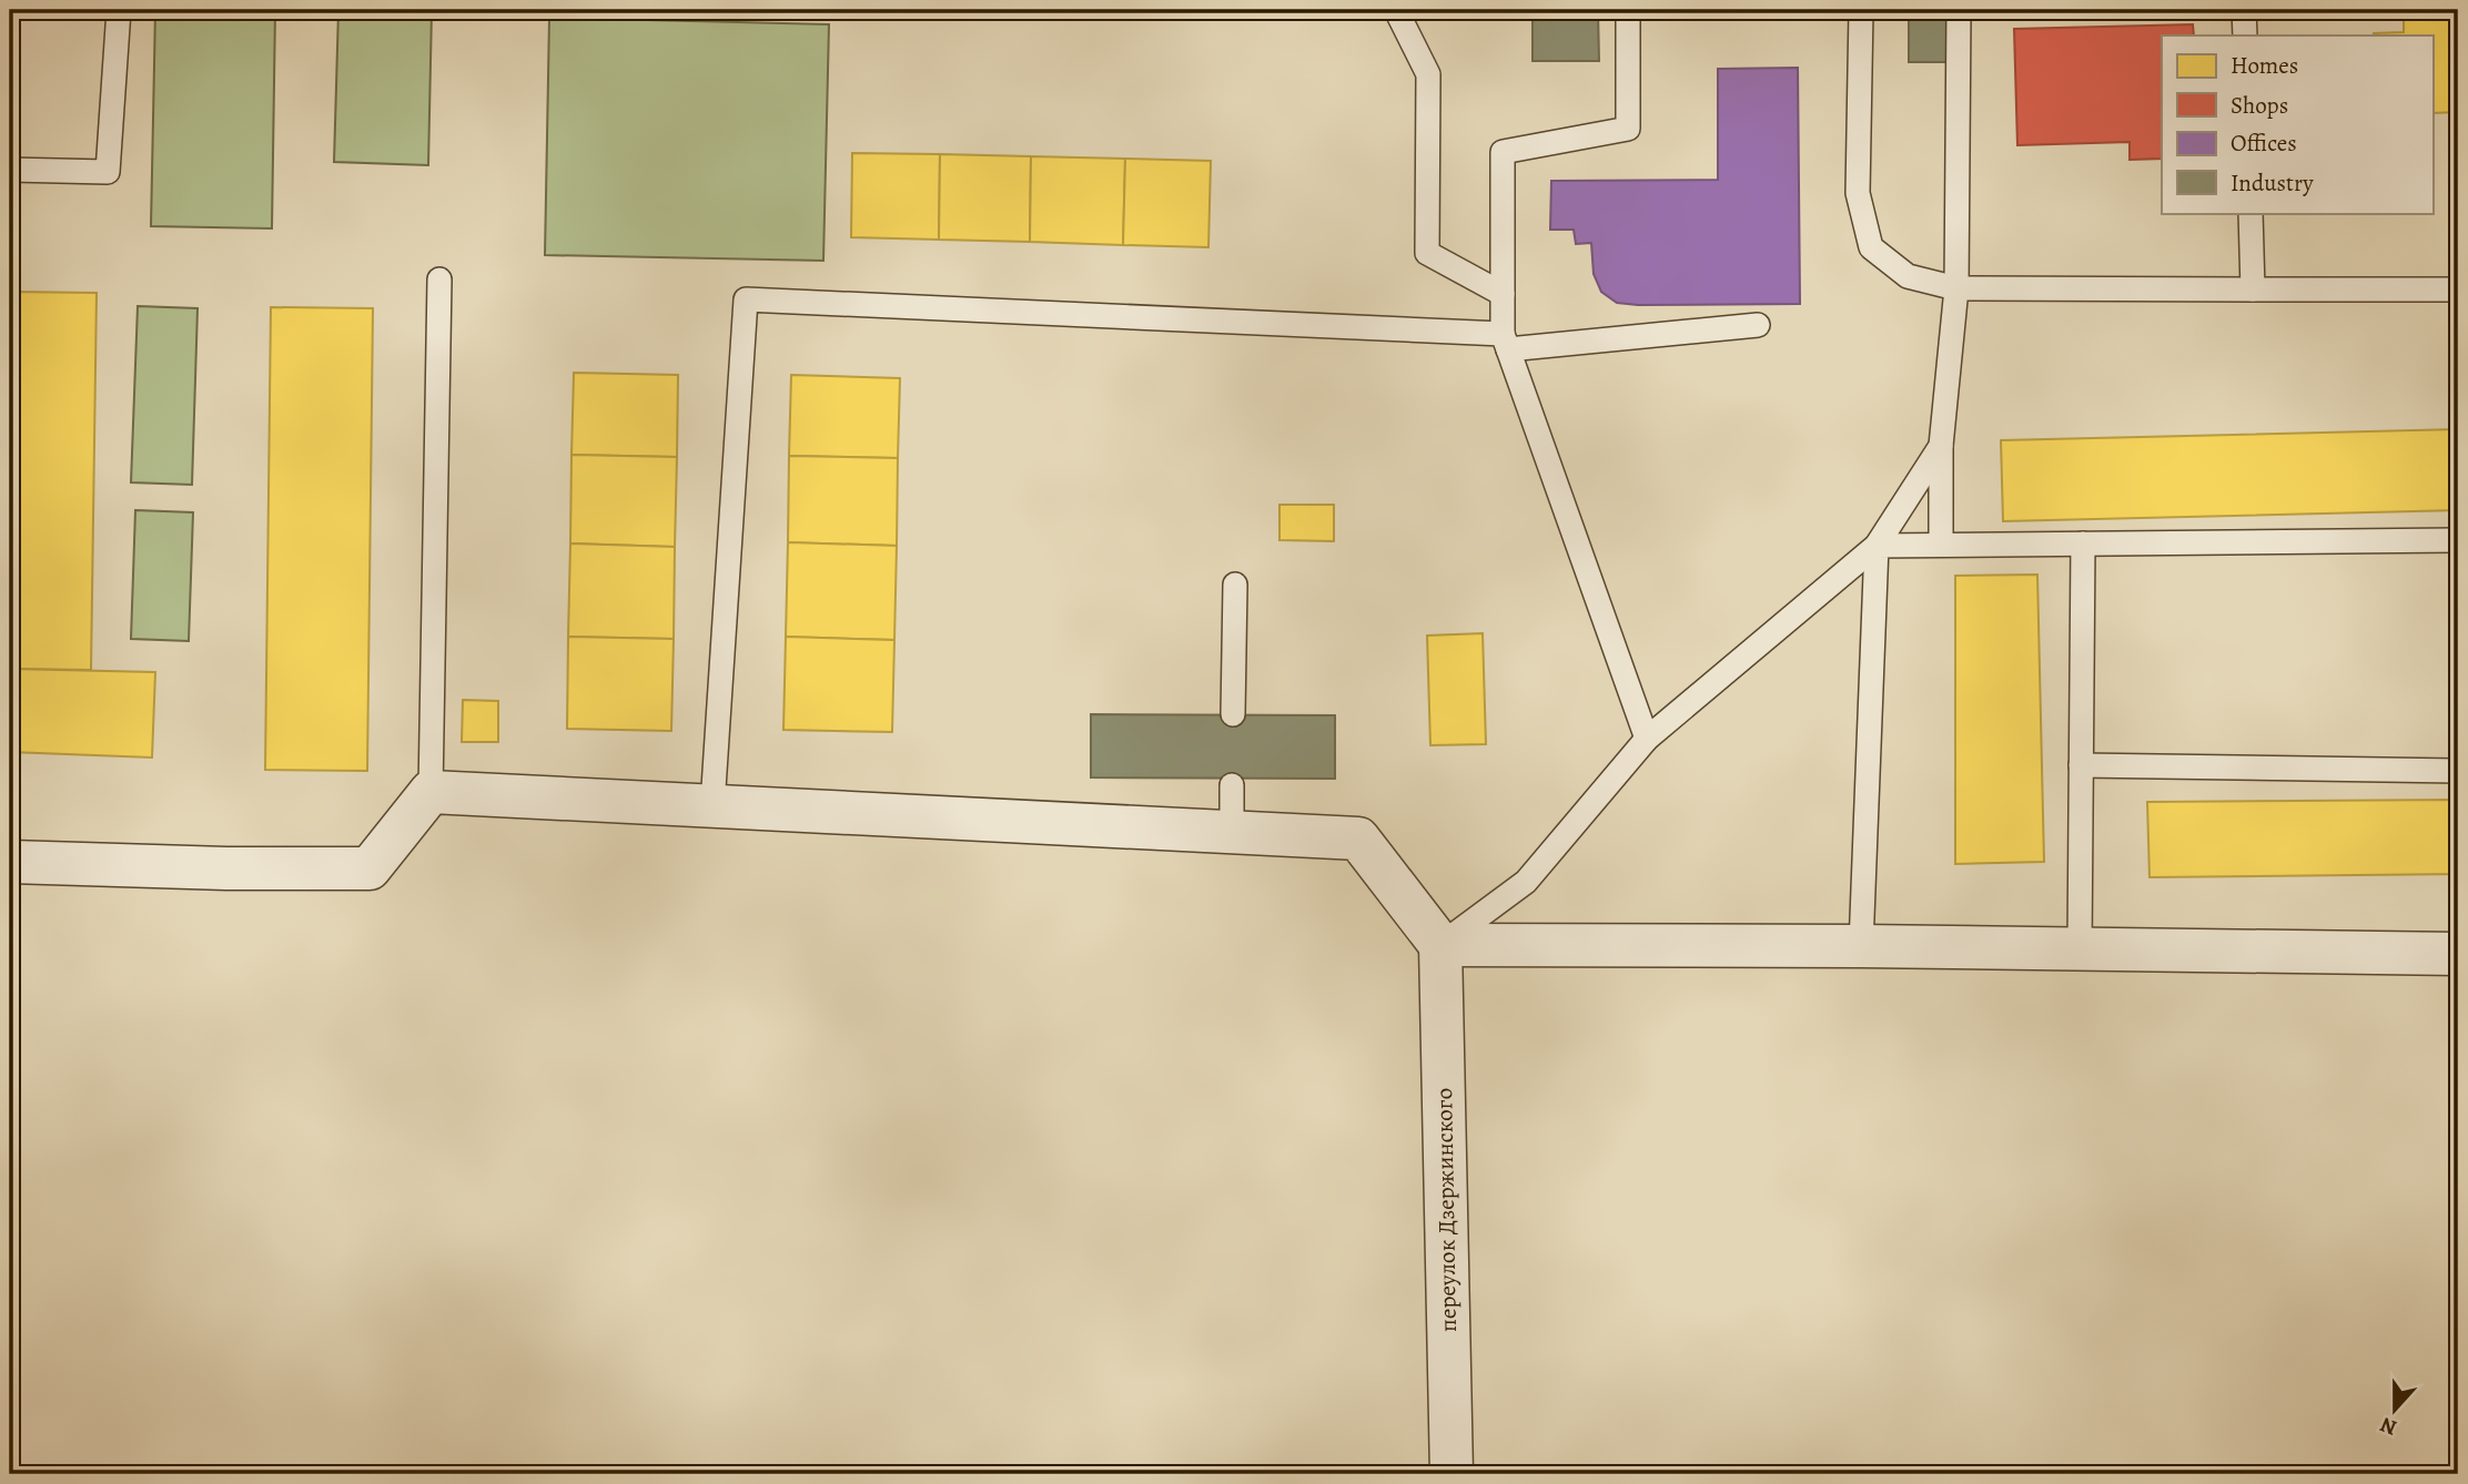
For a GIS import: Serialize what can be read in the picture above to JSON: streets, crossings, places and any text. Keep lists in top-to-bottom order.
{
  "streets": {
    "street": ["переулок Дзержинского"]
  },
  "legend": [
    "Homes",
    "Shops",
    "Offices",
    "Industry"
  ],
  "north": "bottom"
}
